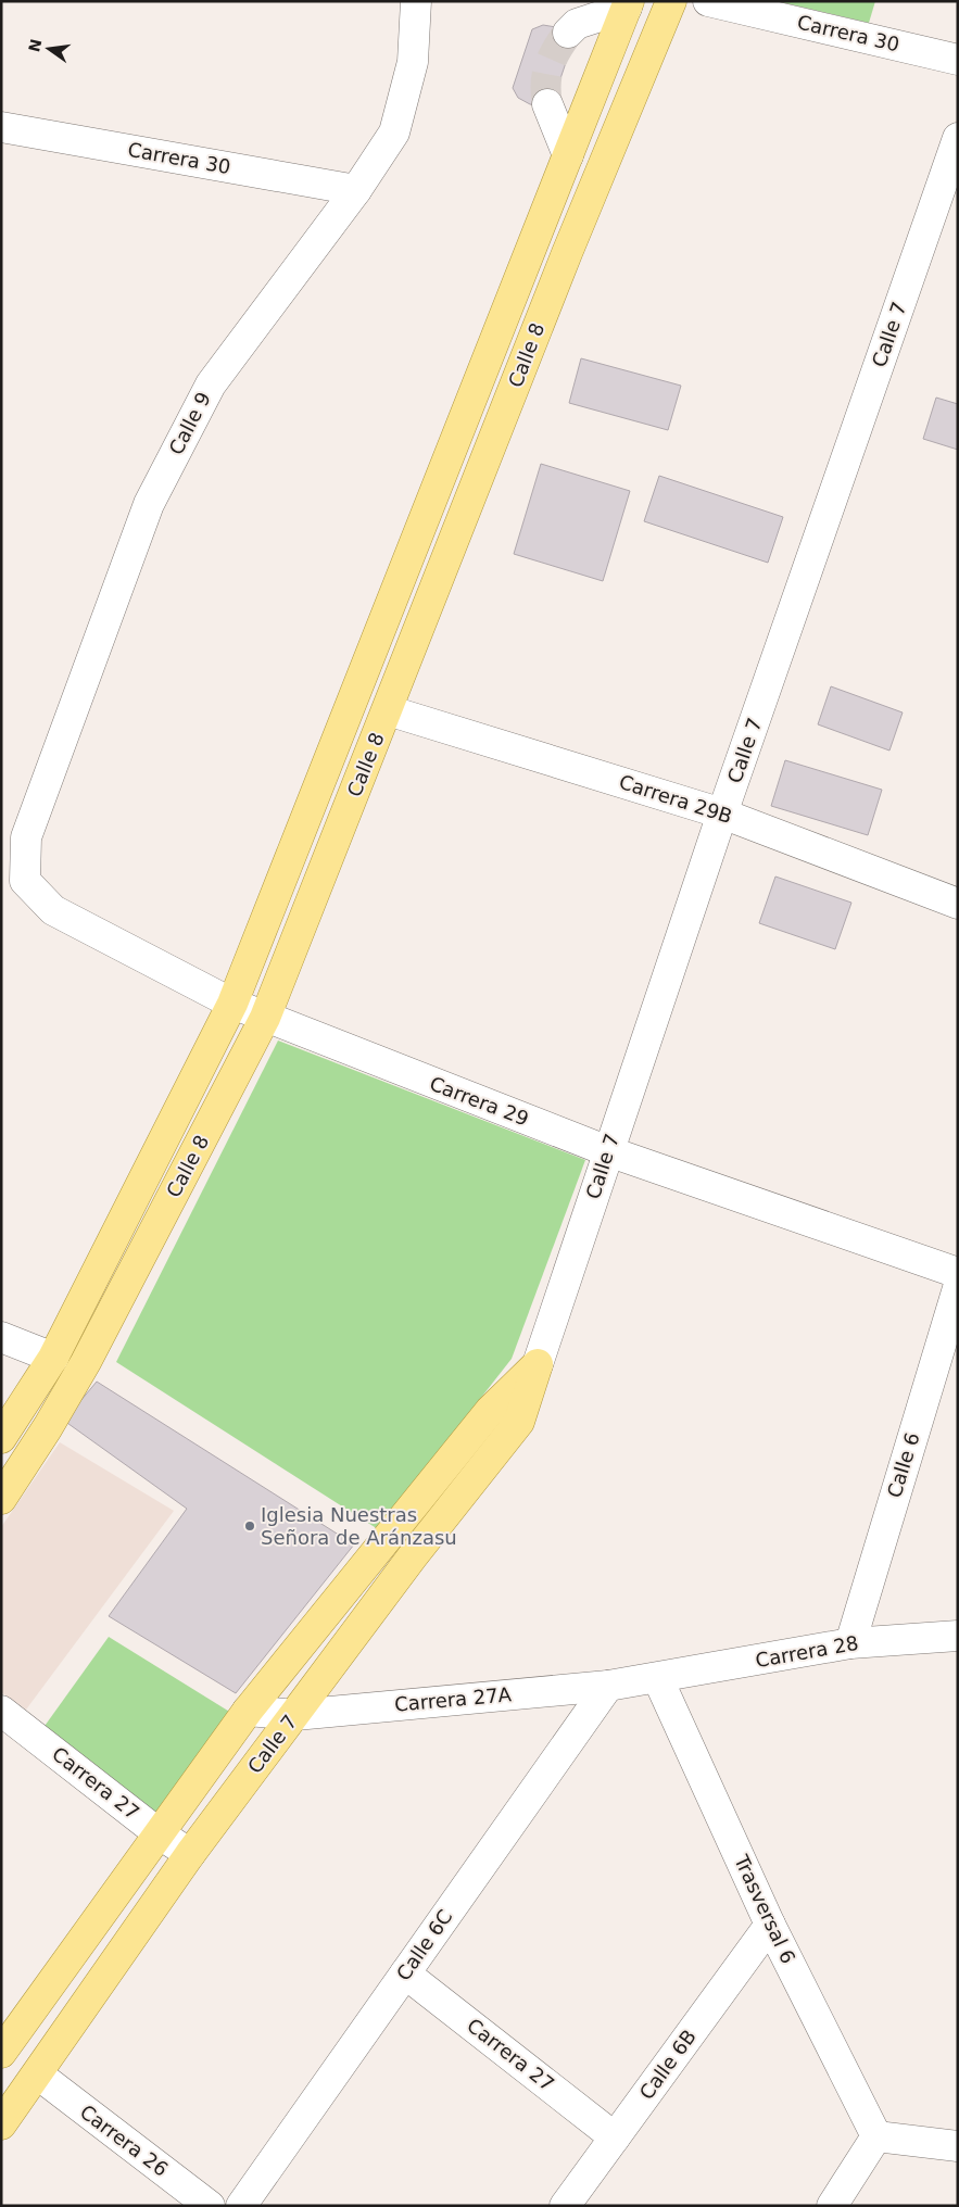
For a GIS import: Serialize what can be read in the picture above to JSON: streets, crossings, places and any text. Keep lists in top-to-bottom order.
{
  "streets": {
    "main road": ["Calle 7", "Calle 8"],
    "street": [
      "Carrera 30",
      "Calle 9",
      "Carrera 29B",
      "Carrera 29",
      "Calle 6",
      "Carrera 28",
      "Carrera 27A",
      "Carrera 27",
      "Trasversal 6",
      "Calle 6C",
      "Calle 6B",
      "Carrera 26"
    ]
  },
  "crossings": [
    ["Carrera 30", "Calle 9"],
    ["Calle 7", "Carrera 29B"],
    ["Calle 7", "Carrera 29"],
    ["Calle 7", "Carrera 27A"],
    ["Calle 7", "Carrera 27"],
    ["Calle 7", "Carrera 26"],
    ["Calle 8", "Carrera 29B"],
    ["Calle 8", "Carrera 29"],
    ["Calle 9", "Carrera 29"],
    ["Calle 6", "Carrera 28"],
    ["Carrera 28", "Carrera 27A"],
    ["Carrera 28", "Trasversal 6"],
    ["Carrera 27A", "Trasversal 6"],
    ["Carrera 27A", "Calle 6C"],
    ["Carrera 27", "Calle 6C"],
    ["Carrera 27", "Calle 6B"],
    ["Trasversal 6", "Calle 6B"]
  ],
  "places": ["Iglesia Nuestras Señora de Aránzasu"],
  "north": "left"
}
